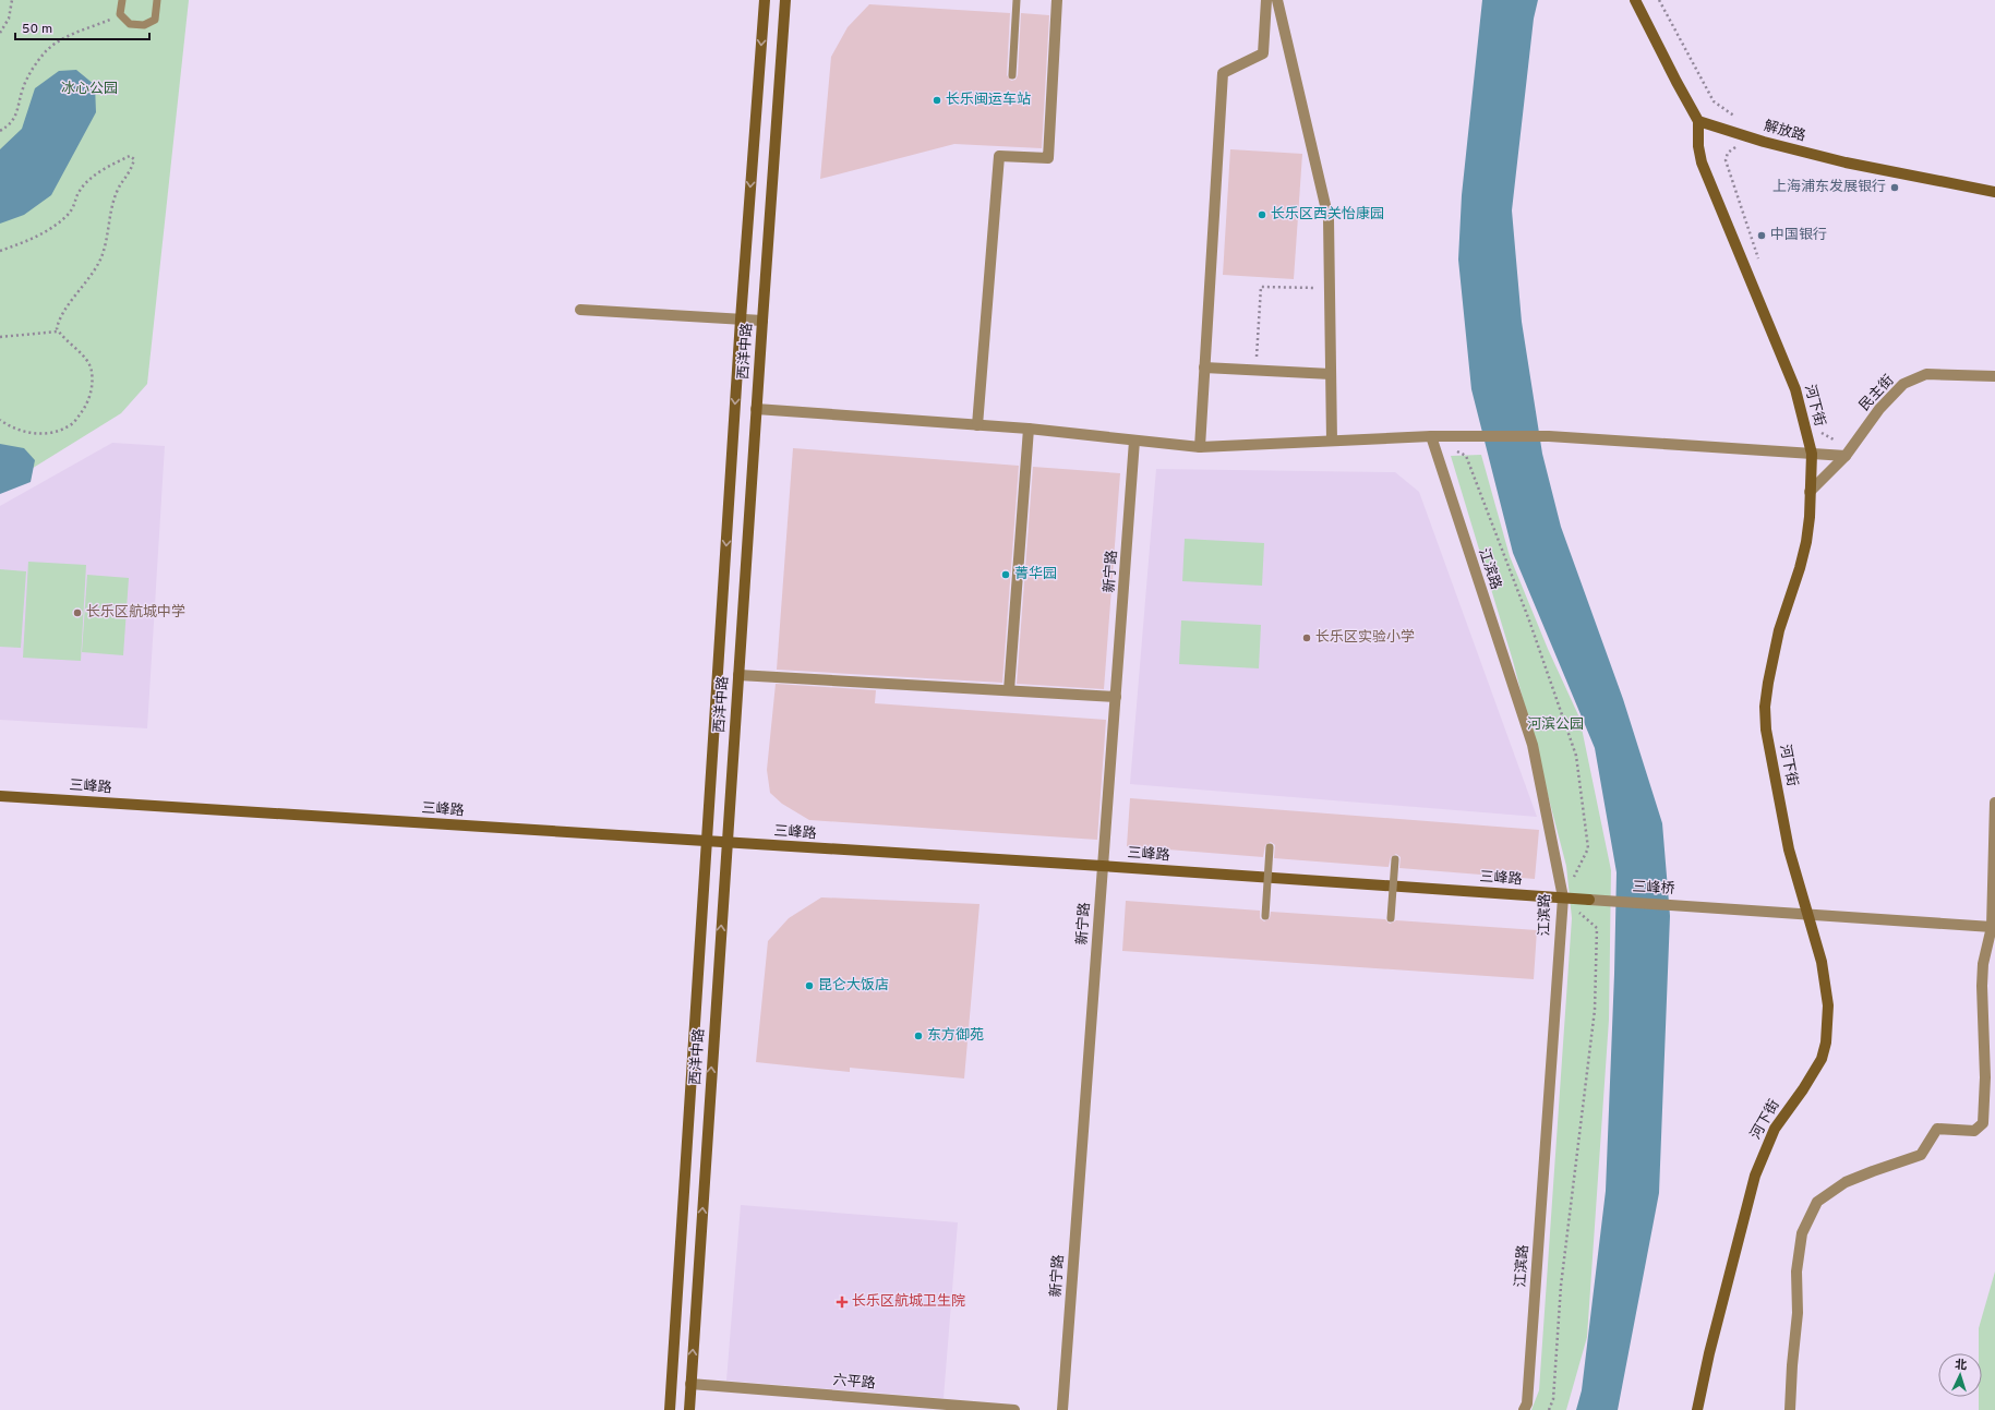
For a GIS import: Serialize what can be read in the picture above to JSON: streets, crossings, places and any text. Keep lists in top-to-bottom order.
{
  "streets": {
    "main road": [
      "解放路",
      "西洋中路",
      "河下街",
      "三峰路"
    ],
    "street": [
      "民主街",
      "江滨路",
      "新宁路",
      "三峰桥",
      "六平路"
    ]
  },
  "crossings": [
    ["解放路", "河下街"],
    ["西洋中路", "三峰路"],
    ["西洋中路", "六平路"],
    ["民主街", "河下街"],
    ["河下街", "三峰桥"],
    ["江滨路", "三峰路"],
    ["新宁路", "三峰路"],
    ["三峰路", "三峰桥"]
  ],
  "parks": ["冰心公园", "河滨公园"],
  "places": {
    "other": [
      "长乐闽运车站",
      "上海浦东发展银行",
      "长乐区西关怡康园",
      "中国银行",
      "菁华园",
      "长乐区航城中学",
      "长乐区实验小学",
      "昆仑大饭店",
      "东方御苑"
    ],
    "health": ["长乐区航城卫生院"]
  },
  "scale_bar": "50 m",
  "north": "top"
}
